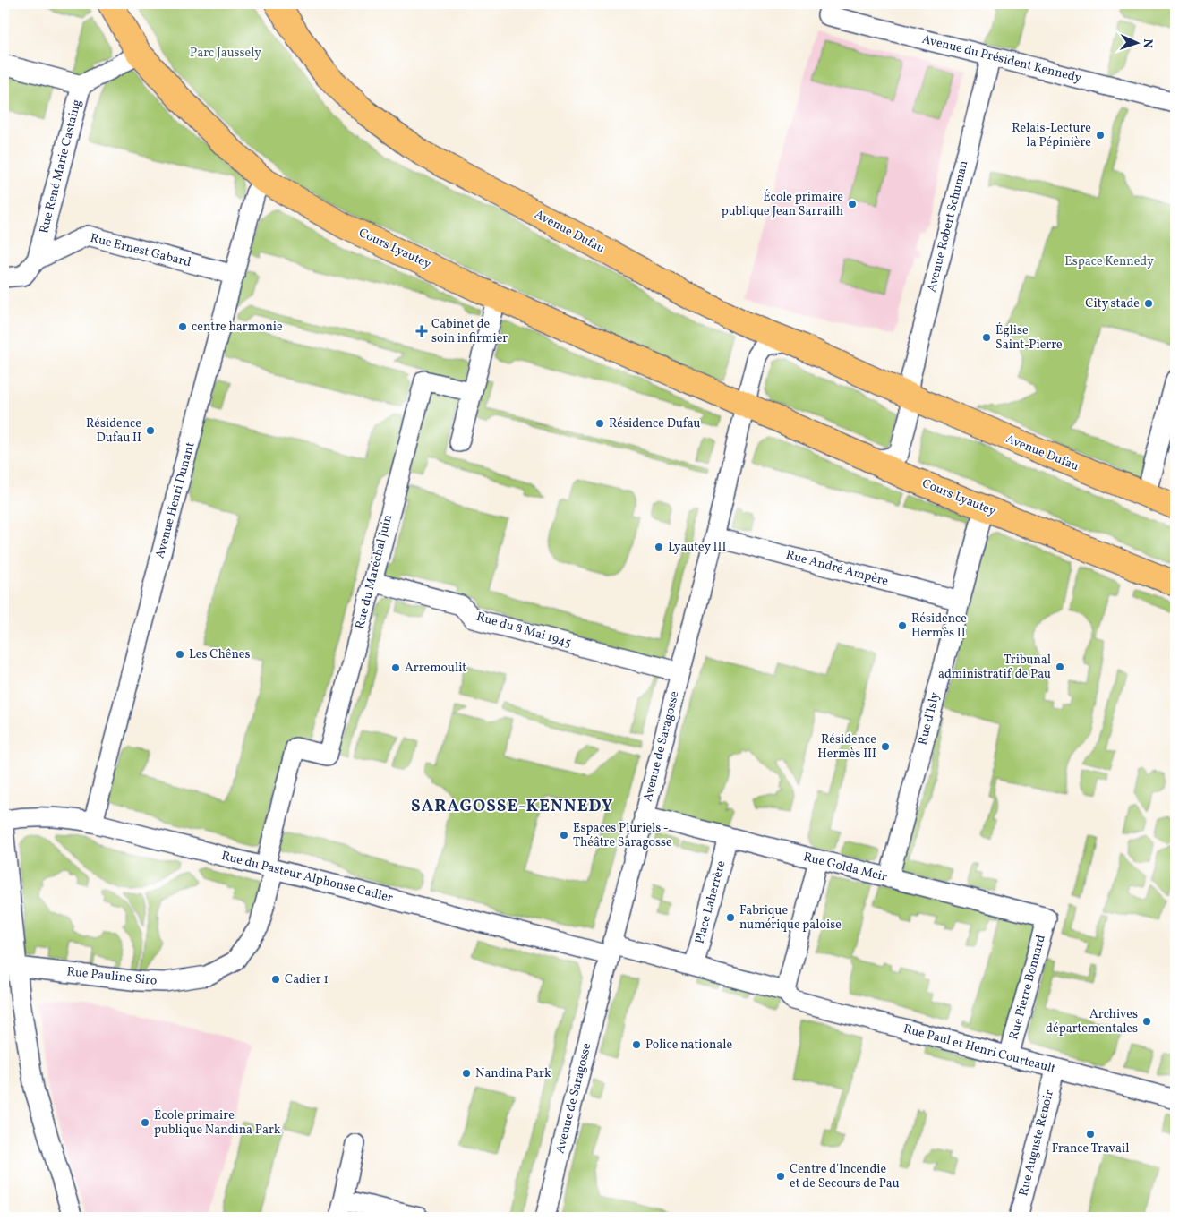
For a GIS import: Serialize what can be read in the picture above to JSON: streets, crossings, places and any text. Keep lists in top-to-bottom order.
{
  "streets": {
    "main road": ["Avenue Dufau", "Cours Lyautey"],
    "street": [
      "Avenue du Président Kennedy",
      "Rue René Marie Castaing",
      "Avenue Robert Schuman",
      "Rue Ernest Gabard",
      "Avenue Henri Dunant",
      "Rue André Ampère",
      "Rue du Maréchal Juin",
      "Rue du 8 Mai 1945",
      "Rue d'Isly",
      "Avenue de Saragosse",
      "Rue Golda Meir",
      "Rue du Pasteur Alphonse Cadier",
      "Place Laherrère",
      "Rue Pauline Siro",
      "Rue Pierre Bonnard",
      "Rue Paul et Henri Courteault",
      "Rue Auguste Renoir"
    ]
  },
  "crossings": [
    ["Avenue du Président Kennedy", "Avenue Robert Schuman"],
    ["Rue René Marie Castaing", "Cours Lyautey"],
    ["Rue René Marie Castaing", "Rue Ernest Gabard"],
    ["Avenue Robert Schuman", "Avenue Dufau"],
    ["Cours Lyautey", "Avenue Henri Dunant"],
    ["Cours Lyautey", "Rue d'Isly"],
    ["Cours Lyautey", "Avenue de Saragosse"],
    ["Rue Ernest Gabard", "Avenue Henri Dunant"],
    ["Avenue Henri Dunant", "Rue du Pasteur Alphonse Cadier"],
    ["Rue André Ampère", "Rue d'Isly"],
    ["Rue André Ampère", "Avenue de Saragosse"],
    ["Rue du Maréchal Juin", "Rue du 8 Mai 1945"],
    ["Rue du Maréchal Juin", "Rue du Pasteur Alphonse Cadier"],
    ["Rue du Maréchal Juin", "Rue Pauline Siro"],
    ["Rue du 8 Mai 1945", "Avenue de Saragosse"],
    ["Rue d'Isly", "Rue Golda Meir"],
    ["Avenue de Saragosse", "Rue Golda Meir"],
    ["Avenue de Saragosse", "Rue du Pasteur Alphonse Cadier"],
    ["Rue Golda Meir", "Place Laherrère"],
    ["Rue Golda Meir", "Rue Pierre Bonnard"],
    ["Rue du Pasteur Alphonse Cadier", "Place Laherrère"],
    ["Rue du Pasteur Alphonse Cadier", "Rue Pauline Siro"],
    ["Rue du Pasteur Alphonse Cadier", "Rue Paul et Henri Courteault"],
    ["Place Laherrère", "Rue Paul et Henri Courteault"],
    ["Rue Pierre Bonnard", "Rue Paul et Henri Courteault"],
    ["Rue Paul et Henri Courteault", "Rue Auguste Renoir"]
  ],
  "districts": ["SARAGOSSE-KENNEDY"],
  "parks": ["Parc Jaussely", "Espace Kennedy"],
  "places": {
    "other": [
      "Relais-Lecture la Pépinière",
      "École primaire publique Jean Sarrailh",
      "City stade",
      "centre harmonie",
      "Église Saint-Pierre",
      "Résidence Dufau",
      "Résidence Dufau II",
      "Lyautey III",
      "Résidence Hermès II",
      "Les Chênes",
      "Tribunal administratif de Pau",
      "Arremoulit",
      "Résidence Hermès III",
      "Espaces Pluriels - Théâtre Saragosse",
      "Fabrique numérique paloise",
      "Cadier 1",
      "Archives départementales",
      "Police nationale",
      "Nandina Park",
      "École primaire publique Nandina Park",
      "France Travail",
      "Centre d'Incendie et de Secours de Pau"
    ],
    "health": ["Cabinet de soin infirmier"]
  },
  "north": "right"
}
